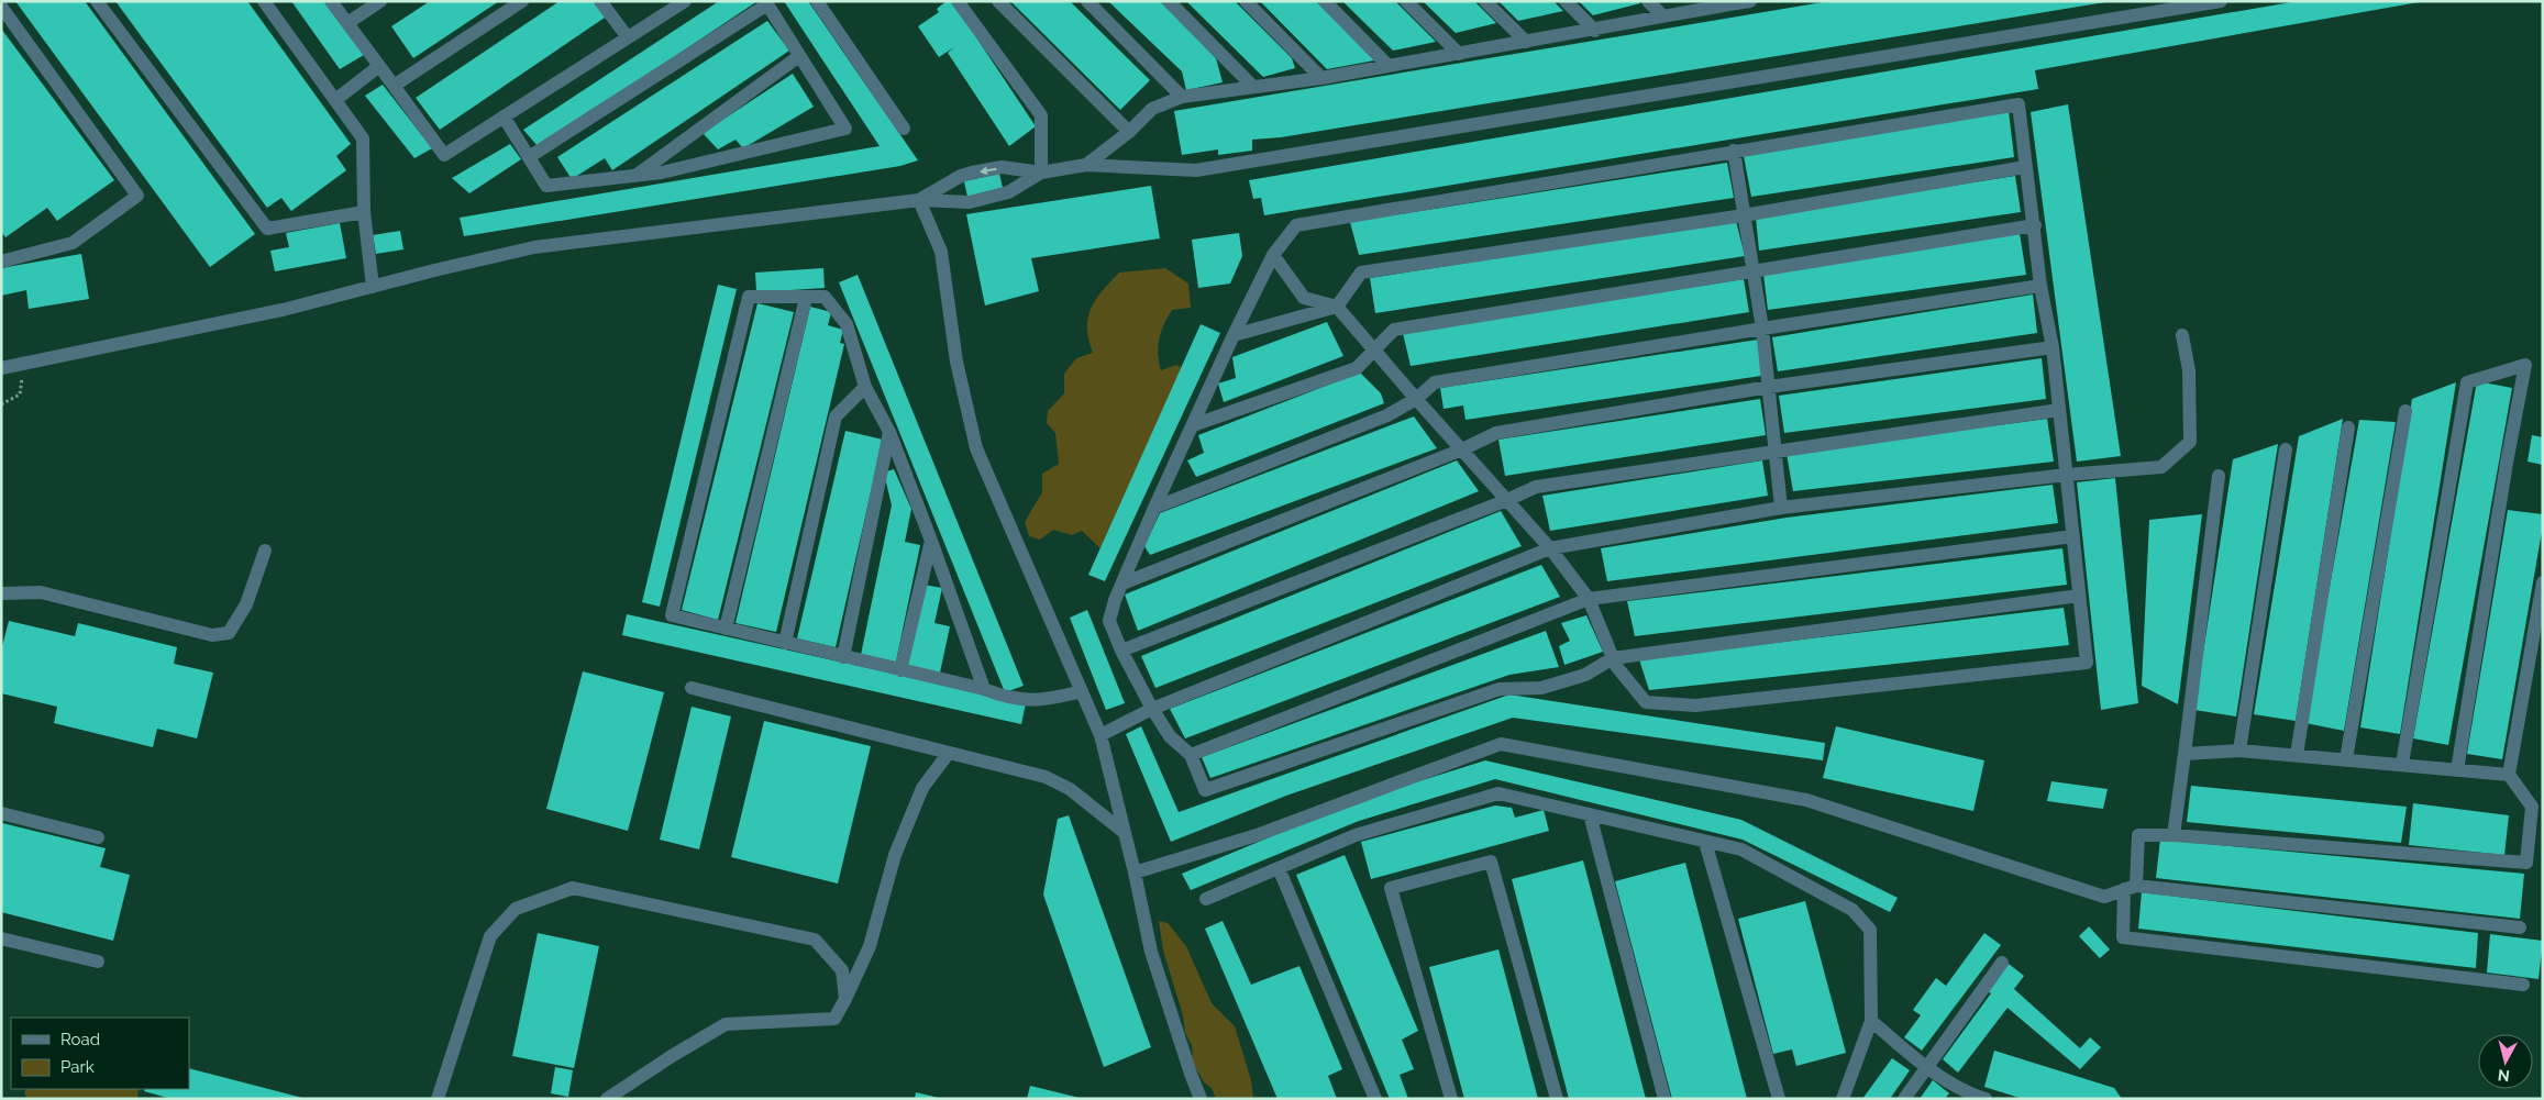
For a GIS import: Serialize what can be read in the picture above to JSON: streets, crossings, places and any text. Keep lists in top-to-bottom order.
{
  "legend": ["Road", "Park"],
  "north": "bottom"
}
